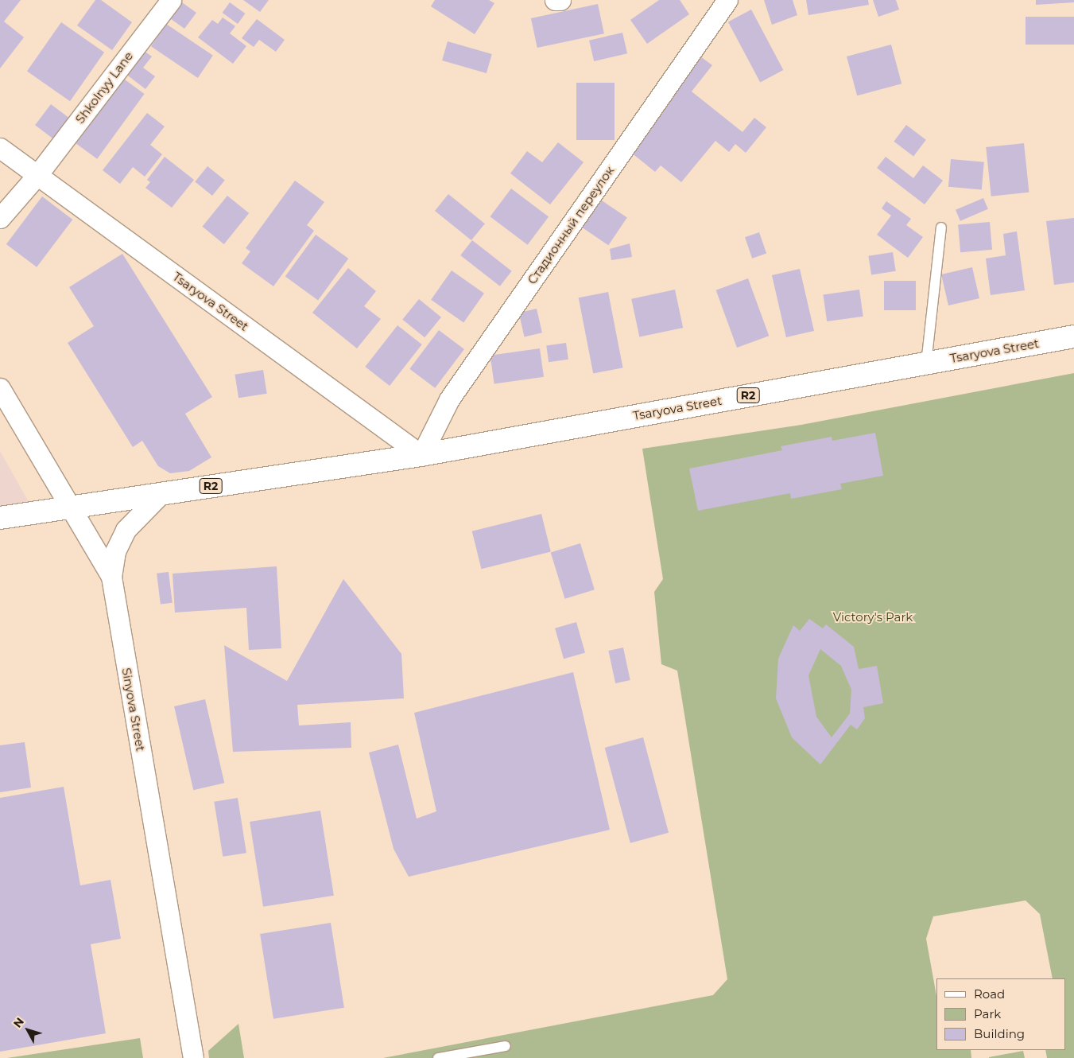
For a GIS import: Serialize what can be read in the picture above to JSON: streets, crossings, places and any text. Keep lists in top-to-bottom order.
{
  "streets": {
    "main road": ["Tsaryova Street", "R2"],
    "street": ["Shkolnyy Lane", "Стадионный переулок", "Sinyova Street"]
  },
  "crossings": [
    ["Shkolnyy Lane", "Tsaryova Street"],
    ["Стадионный переулок", "Tsaryova Street"],
    ["Tsaryova Street", "Sinyova Street"]
  ],
  "parks": ["Victory's Park"],
  "legend": ["Road", "Park", "Building"],
  "north": "top left"
}
